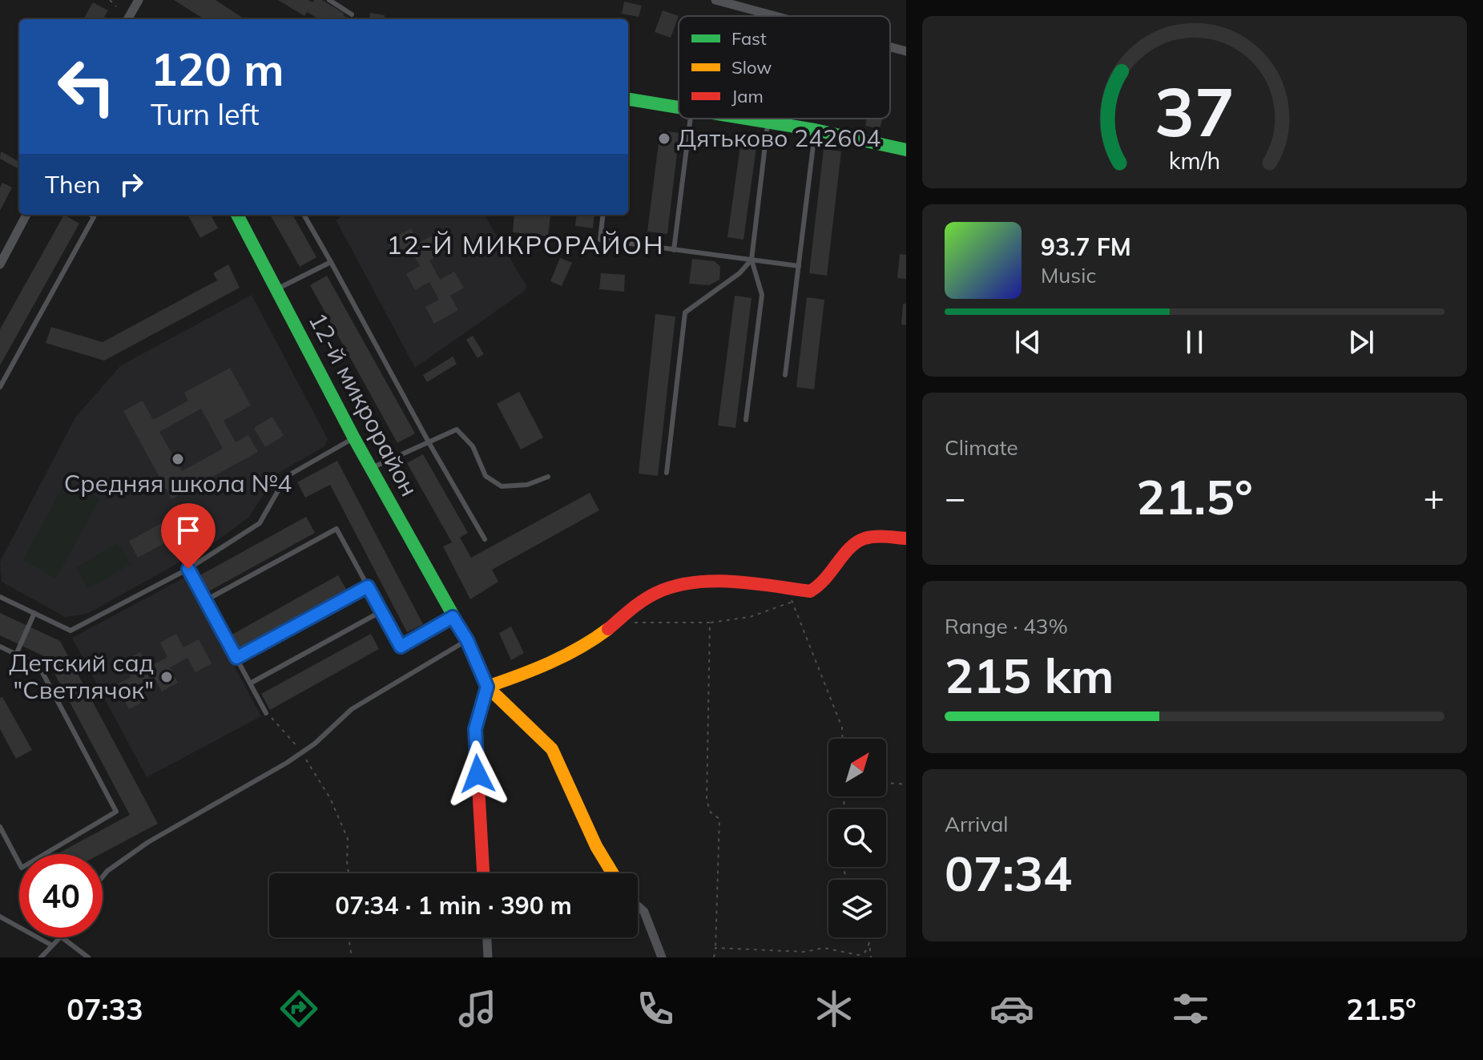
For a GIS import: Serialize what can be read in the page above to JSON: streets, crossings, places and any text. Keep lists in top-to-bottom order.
{
  "streets": {
    "street": ["12-й микрорайон"]
  },
  "districts": ["12-Й МИКРОРАЙОН"],
  "places": ["Дятьково 242604", "Средняя школа №4", "Детский сад \"Светлячок\""],
  "legend": ["Fast", "Slow", "Jam"],
  "north": "top right",
  "page": {
    "turn": ["120 m", "Turn left"],
    "then": "Then",
    "song": ["93.7 FM", "Music"],
    "tile": [
      "Climate",
      ["Range · 43%", "215 km"],
      ["Arrival", "07:34"]
    ],
    "heat": ["−", "21.5°", "+"],
    "limit": "40",
    "trip": "07:34 · 1 min · 390 m",
    "tabs": ["07:33", "21.5°"],
    "gauge": ["37", "km/h"]
  }
}
